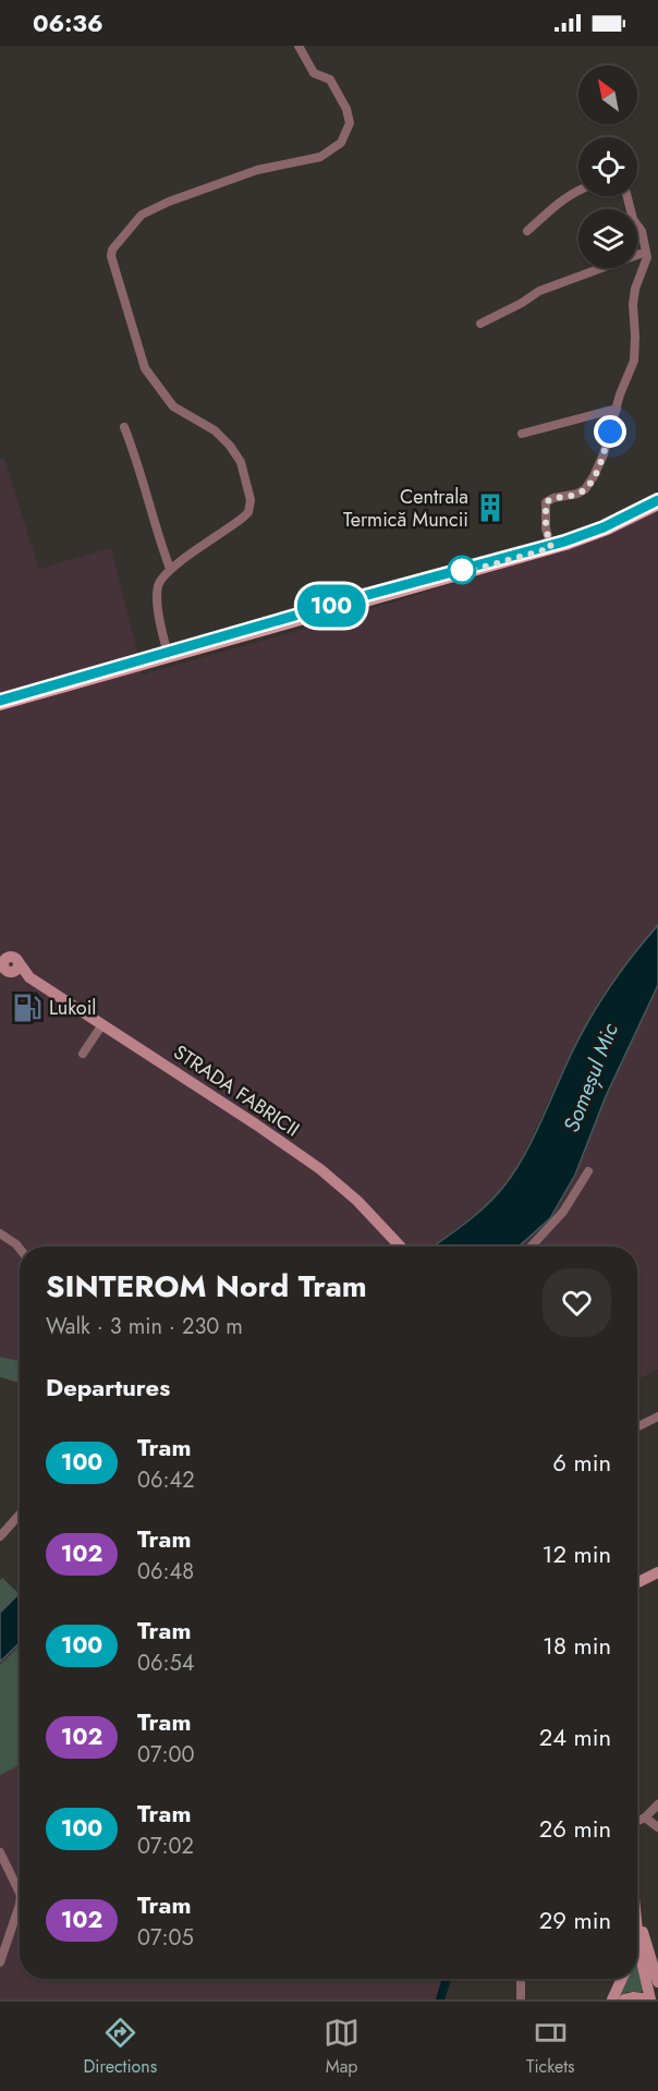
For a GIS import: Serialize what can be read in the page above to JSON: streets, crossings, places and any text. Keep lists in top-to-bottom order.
{
  "streets": {
    "main road": ["STRADA FABRICII"]
  },
  "water": ["Someșul Mic"],
  "places": {
    "building": ["Centrala Termică Muncii"],
    "fuel station": ["Lukoil"]
  },
  "lines": ["tram line 100"],
  "north": "top left",
  "page": {
    "status": "06:36",
    "on_map": "100",
    "heading": [
      ["SINTEROM Nord Tram", "Walk · 3 min · 230 m"],
      "Departures"
    ],
    "list": [
      {
        "mark": "100",
        "name": "Tram",
        "note": "06:42",
        "value": "6 min"
      },
      {
        "mark": "102",
        "name": "Tram",
        "note": "06:48",
        "value": "12 min"
      },
      {
        "mark": "100",
        "name": "Tram",
        "note": "06:54",
        "value": "18 min"
      },
      {
        "mark": "102",
        "name": "Tram",
        "note": "07:00",
        "value": "24 min"
      },
      {
        "mark": "100",
        "name": "Tram",
        "note": "07:02",
        "value": "26 min"
      },
      {
        "mark": "102",
        "name": "Tram",
        "note": "07:05",
        "value": "29 min"
      }
    ],
    "tabs": ["Directions", "Map", "Tickets"]
  }
}
